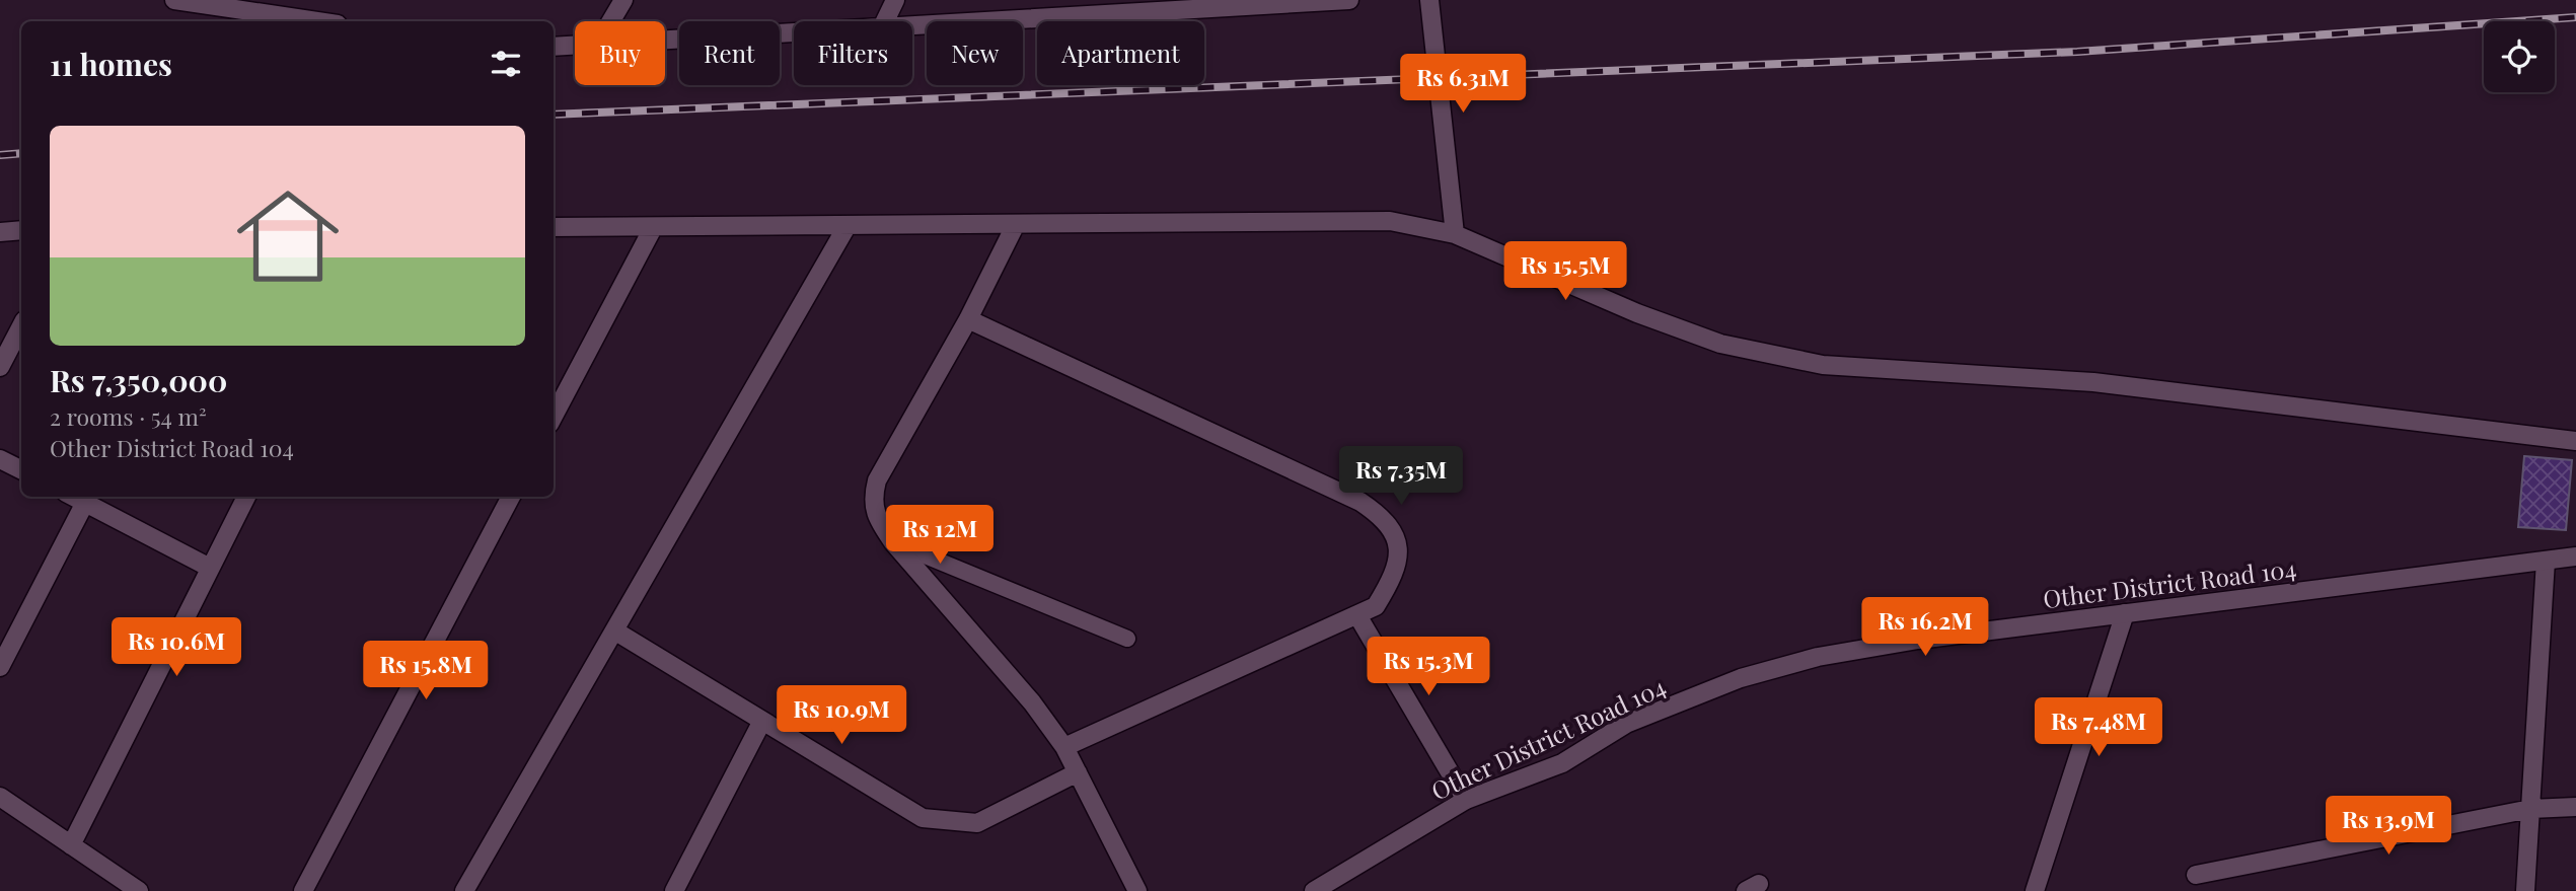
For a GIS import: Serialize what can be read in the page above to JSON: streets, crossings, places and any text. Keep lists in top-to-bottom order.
{
  "streets": {
    "street": ["Other District Road 104"]
  },
  "page": {
    "chip": [
      "Buy",
      "Rent",
      "Filters",
      "New",
      "Apartment"
    ],
    "heading": "11 homes",
    "price": [
      "Rs 6.31M",
      "Rs 15.5M",
      "Rs 7.35M",
      "Rs 12M",
      "Rs 16.2M",
      "Rs 10.6M",
      "Rs 15.3M",
      "Rs 15.8M",
      "Rs 10.9M",
      "Rs 7.48M",
      "Rs 13.9M"
    ],
    "list": [
      {
        "name": "Rs 7,350,000",
        "note": "2 rooms · 54 m² · Other District Road 104"
      }
    ]
  }
}
